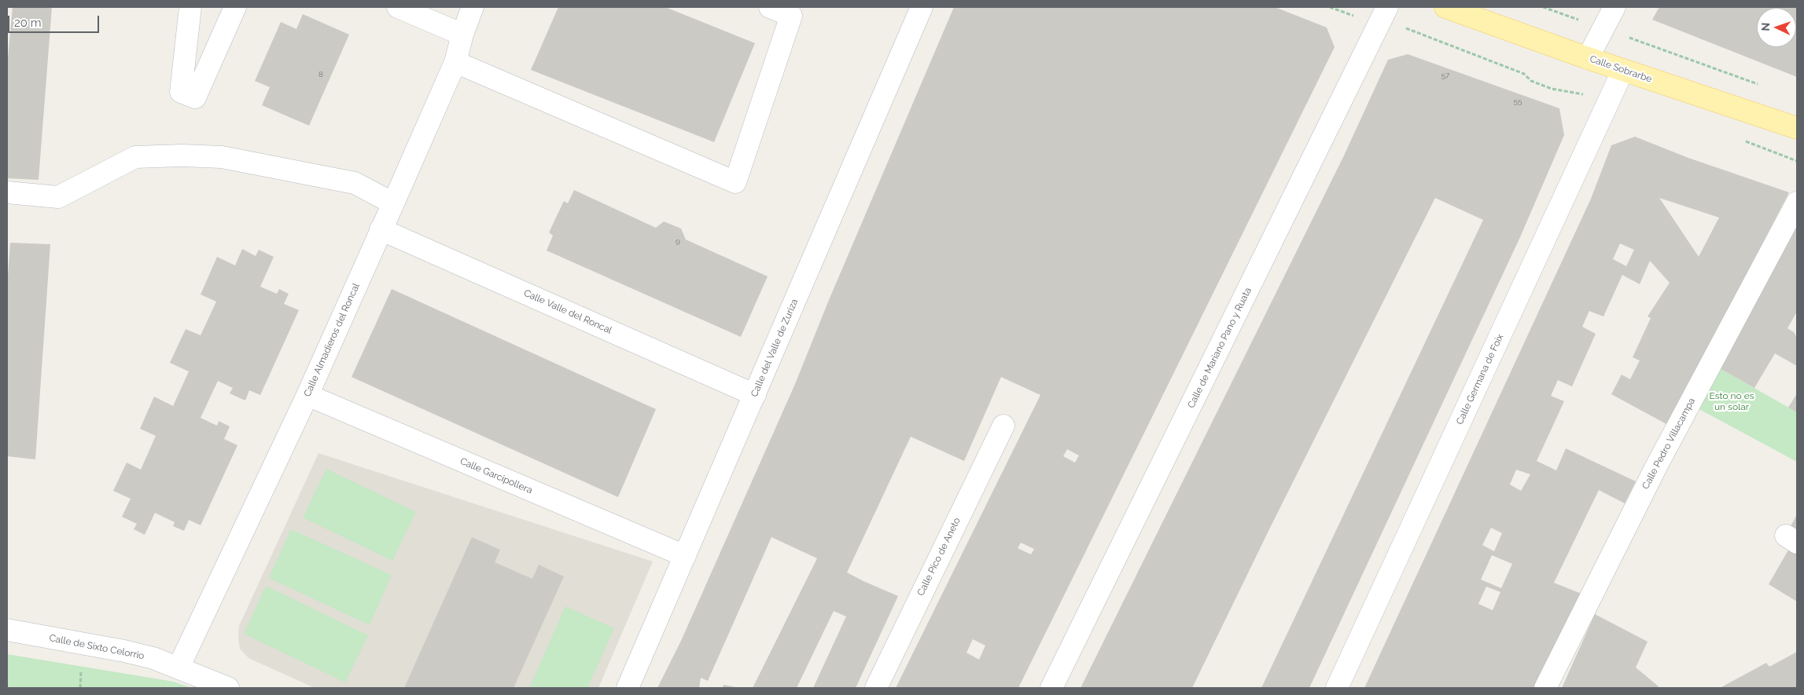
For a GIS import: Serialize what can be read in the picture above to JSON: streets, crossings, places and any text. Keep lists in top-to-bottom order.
{
  "streets": {
    "main road": ["Calle Sobrarbe"],
    "street": [
      "Calle Valle del Roncal",
      "Calle Almadieros del Roncal",
      "Calle del Valle de Zuriza",
      "Calle de Mariano Pano y Ruata",
      "Calle Germana de Foix",
      "Calle Pedro Villacampa",
      "Calle Garcipollera",
      "Calle Pico de Aneto",
      "Calle de Sixto Celorrio"
    ]
  },
  "crossings": [
    ["Calle Sobrarbe", "Calle Germana de Foix"],
    ["Calle Valle del Roncal", "Calle Almadieros del Roncal"],
    ["Calle Valle del Roncal", "Calle del Valle de Zuriza"],
    ["Calle Almadieros del Roncal", "Calle Garcipollera"],
    ["Calle Almadieros del Roncal", "Calle de Sixto Celorrio"],
    ["Calle del Valle de Zuriza", "Calle Garcipollera"]
  ],
  "parks": ["Esto no es un solar"],
  "house_numbers": [
    "8",
    "57",
    "55",
    "9"
  ],
  "scale_bar": "20 m",
  "north": "left"
}
